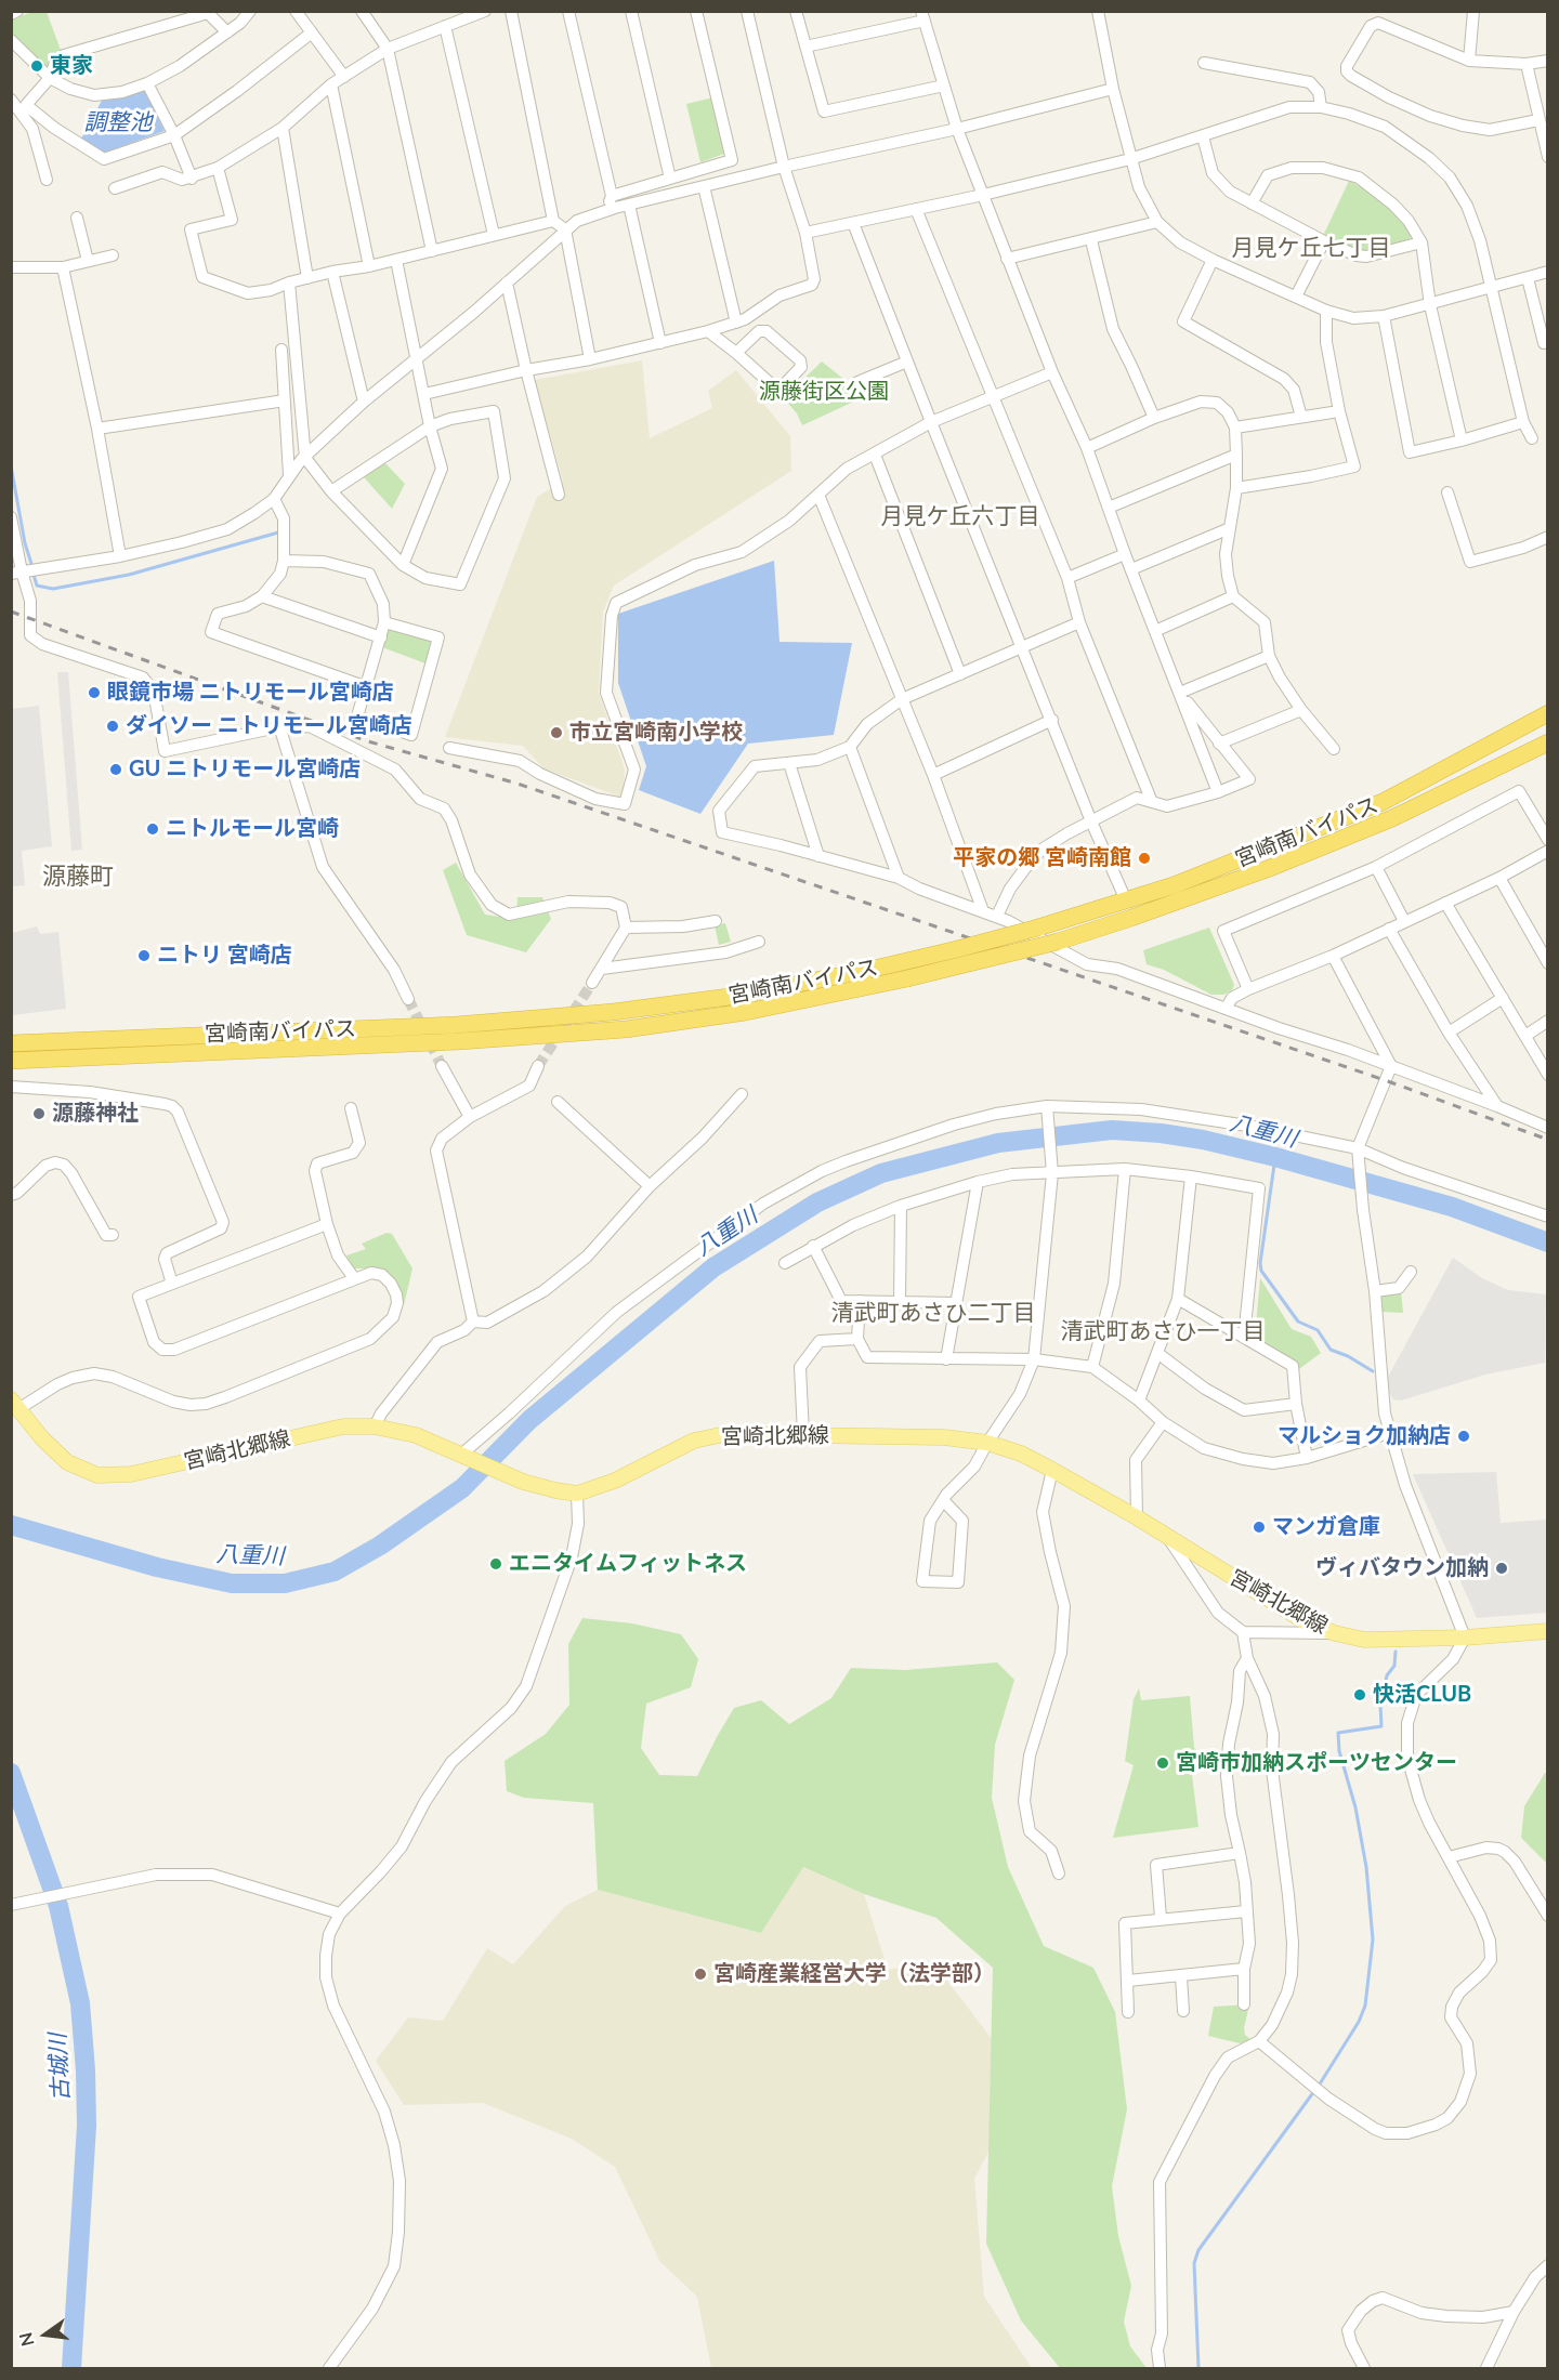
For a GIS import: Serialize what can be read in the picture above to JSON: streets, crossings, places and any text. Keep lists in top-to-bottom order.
{
  "streets": {
    "highway": ["宮崎南バイパス"],
    "main road": ["宮崎北郷線"]
  },
  "districts": [
    "月見ケ丘七丁目",
    "月見ケ丘六丁目",
    "源藤町",
    "清武町あさひ二丁目",
    "清武町あさひ一丁目"
  ],
  "water": ["調整池", "八重川", "古城川"],
  "parks": ["源藤街区公園"],
  "places": [
    "東家",
    "眼鏡市場 ニトリモール宮崎店",
    "ダイソー ニトリモール宮崎店",
    "市立宮崎南小学校",
    "GU ニトリモール宮崎店",
    "ニトルモール宮崎",
    "平家の郷 宮崎南館",
    "ニトリ 宮崎店",
    "源藤神社",
    "マルショク加納店",
    "マンガ倉庫",
    "エニタイムフィットネス",
    "ヴィバタウン加納",
    "快活CLUB",
    "宮崎市加納スポーツセンター",
    "宮崎産業経営大学（法学部）"
  ],
  "north": "left"
}
